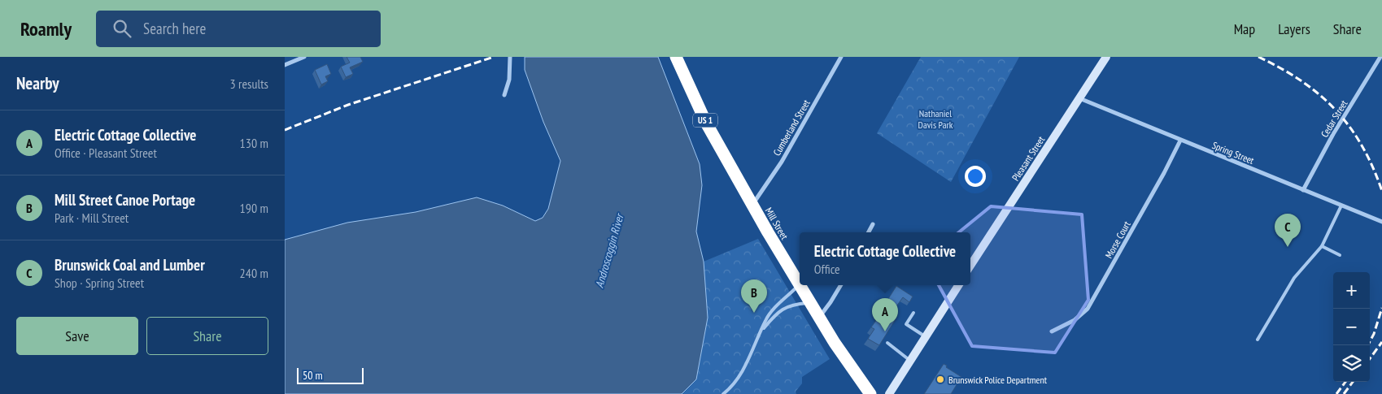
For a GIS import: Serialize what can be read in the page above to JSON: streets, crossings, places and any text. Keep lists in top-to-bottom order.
{
  "streets": {
    "highway": ["US 1", "Mill Street"],
    "main road": ["Pleasant Street"],
    "street": [
      "Cedar Street",
      "Cumberland Street",
      "Spring Street",
      "Morse Court"
    ]
  },
  "crossings": [
    ["Cedar Street", "Spring Street"],
    ["US 1", "Mill Street"],
    ["Cumberland Street", "Mill Street"],
    ["Spring Street", "Pleasant Street"],
    ["Spring Street", "Morse Court"]
  ],
  "water": ["Androscoggin River"],
  "parks": ["Nathaniel Davis Park"],
  "places": ["Brunswick Police Department"],
  "scale_bar": "50 m",
  "page": {
    "header": "Roamly",
    "search": "Search here",
    "nav": ["Map", "Layers", "Share"],
    "heading": ["Nearby", "3 results"],
    "list": [
      {
        "mark": "A",
        "name": "Electric Cottage Collective",
        "note": "Office · Pleasant Street",
        "value": "130 m"
      },
      {
        "mark": "B",
        "name": "Mill Street Canoe Portage",
        "note": "Park · Mill Street",
        "value": "190 m"
      },
      {
        "mark": "C",
        "name": "Brunswick Coal and Lumber",
        "note": "Shop · Spring Street",
        "value": "240 m"
      }
    ],
    "pins": ["C", "B", "A"],
    "popup": ["Electric Cottage Collective", "Office"],
    "map_buttons": ["+", "−"],
    "buttons": ["Save", "Share"],
    "scale": "50 m"
  }
}
